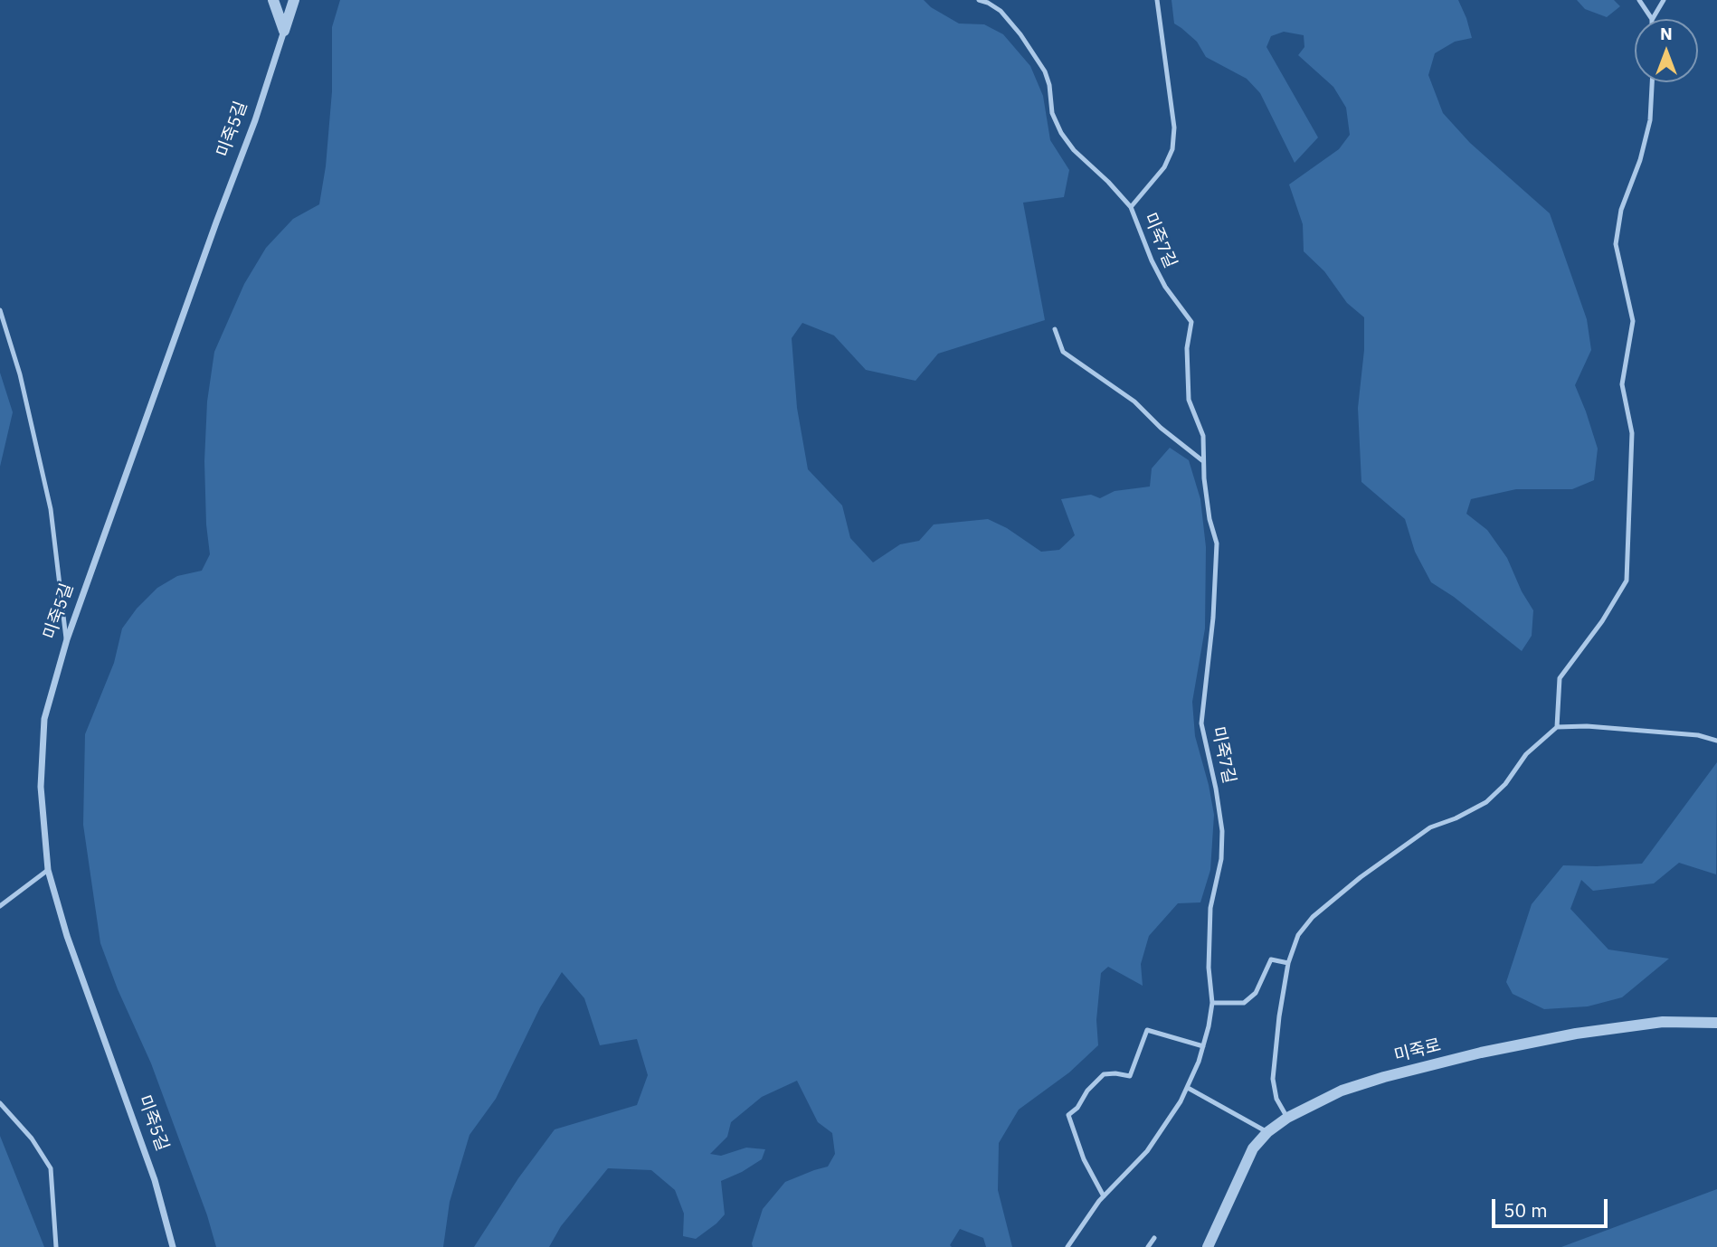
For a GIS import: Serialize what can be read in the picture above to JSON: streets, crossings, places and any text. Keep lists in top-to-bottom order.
{
  "streets": {
    "street": ["미죽5길", "미죽로"],
    "lane": ["미죽7길"]
  },
  "scale_bar": "50 m",
  "north": "top"
}
